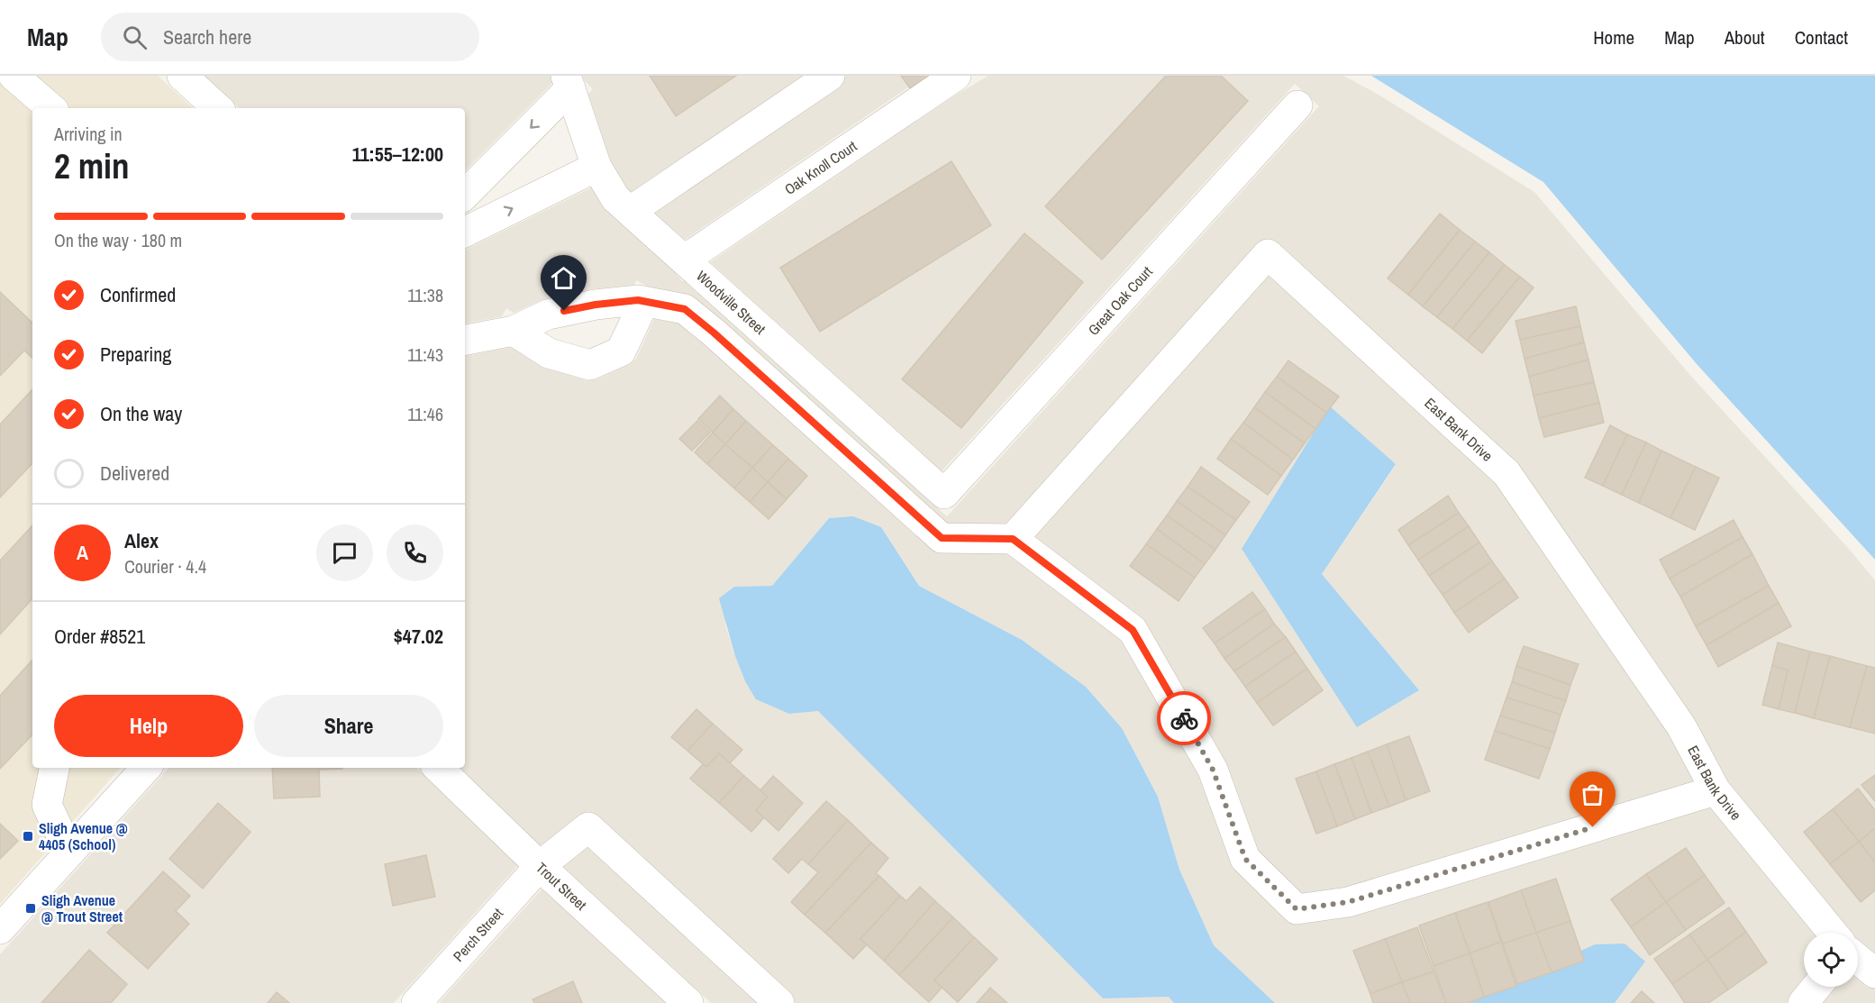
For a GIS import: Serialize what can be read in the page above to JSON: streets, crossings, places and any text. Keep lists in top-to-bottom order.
{
  "streets": {
    "street": [
      "Oak Knoll Court",
      "Great Oak Court",
      "Woodville Street",
      "East Bank Drive",
      "Trout Street",
      "Perch Street"
    ]
  },
  "crossings": [
    ["Oak Knoll Court", "Woodville Street"],
    ["Great Oak Court", "Woodville Street"],
    ["Trout Street", "Perch Street"]
  ],
  "places": {
    "transit": ["Sligh Avenue @ 4405 (School)", "Sligh Avenue @ Trout Street"]
  },
  "page": {
    "header": "Map",
    "search": "Search here",
    "nav": [
      "Home",
      "Map",
      "About",
      "Contact"
    ],
    "heading": ["2 min", "Arriving in", "11:55–12:00"],
    "panel": [
      "Alex",
      "Courier · 4.4",
      "Order #8521",
      "$47.02"
    ],
    "bar": "On the way · 180 m",
    "list": [
      ["Confirmed", "11:38"],
      ["Preparing", "11:43"],
      ["On the way", "11:46"],
      "Delivered"
    ],
    "round": "A",
    "buttons": ["Help", "Share"]
  }
}
